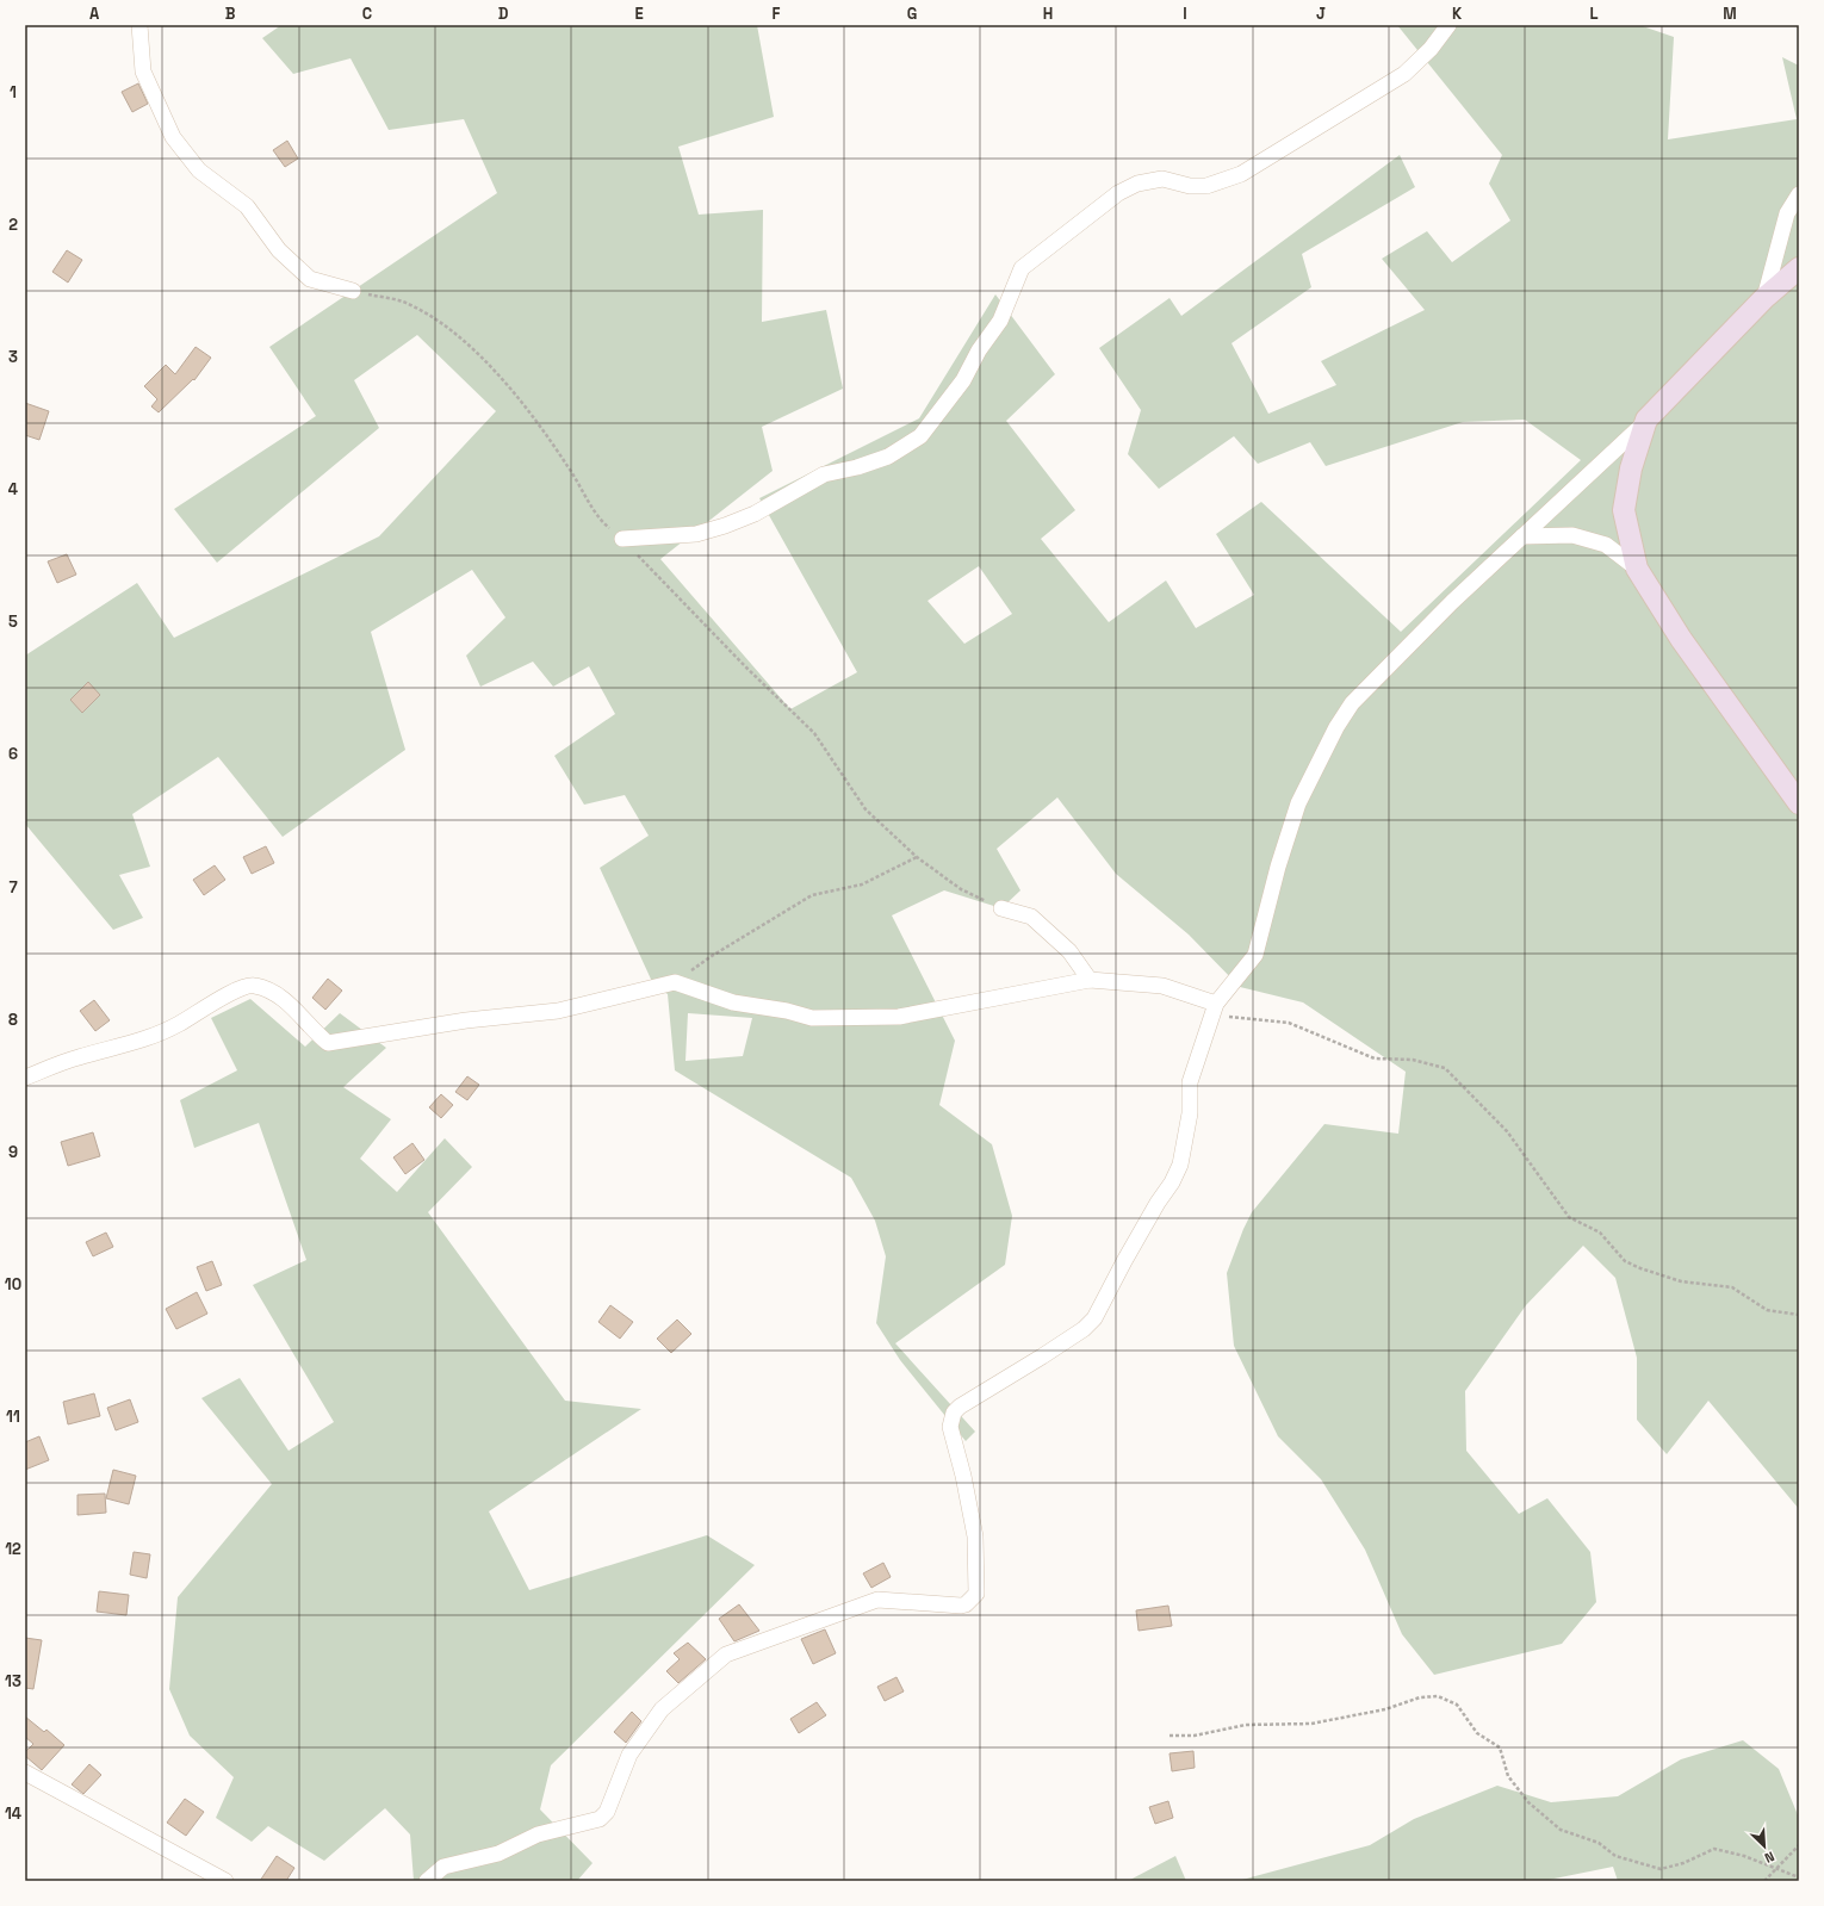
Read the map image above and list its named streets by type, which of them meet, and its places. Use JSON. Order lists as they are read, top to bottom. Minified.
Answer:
{"north":"bottom right","grid":{"columns":["A","B","C","D","E","F","G","H","I","J","K","L","M"],"rows":["1","2","3","4","5","6","7","8","9","10","11","12","13","14"]}}
